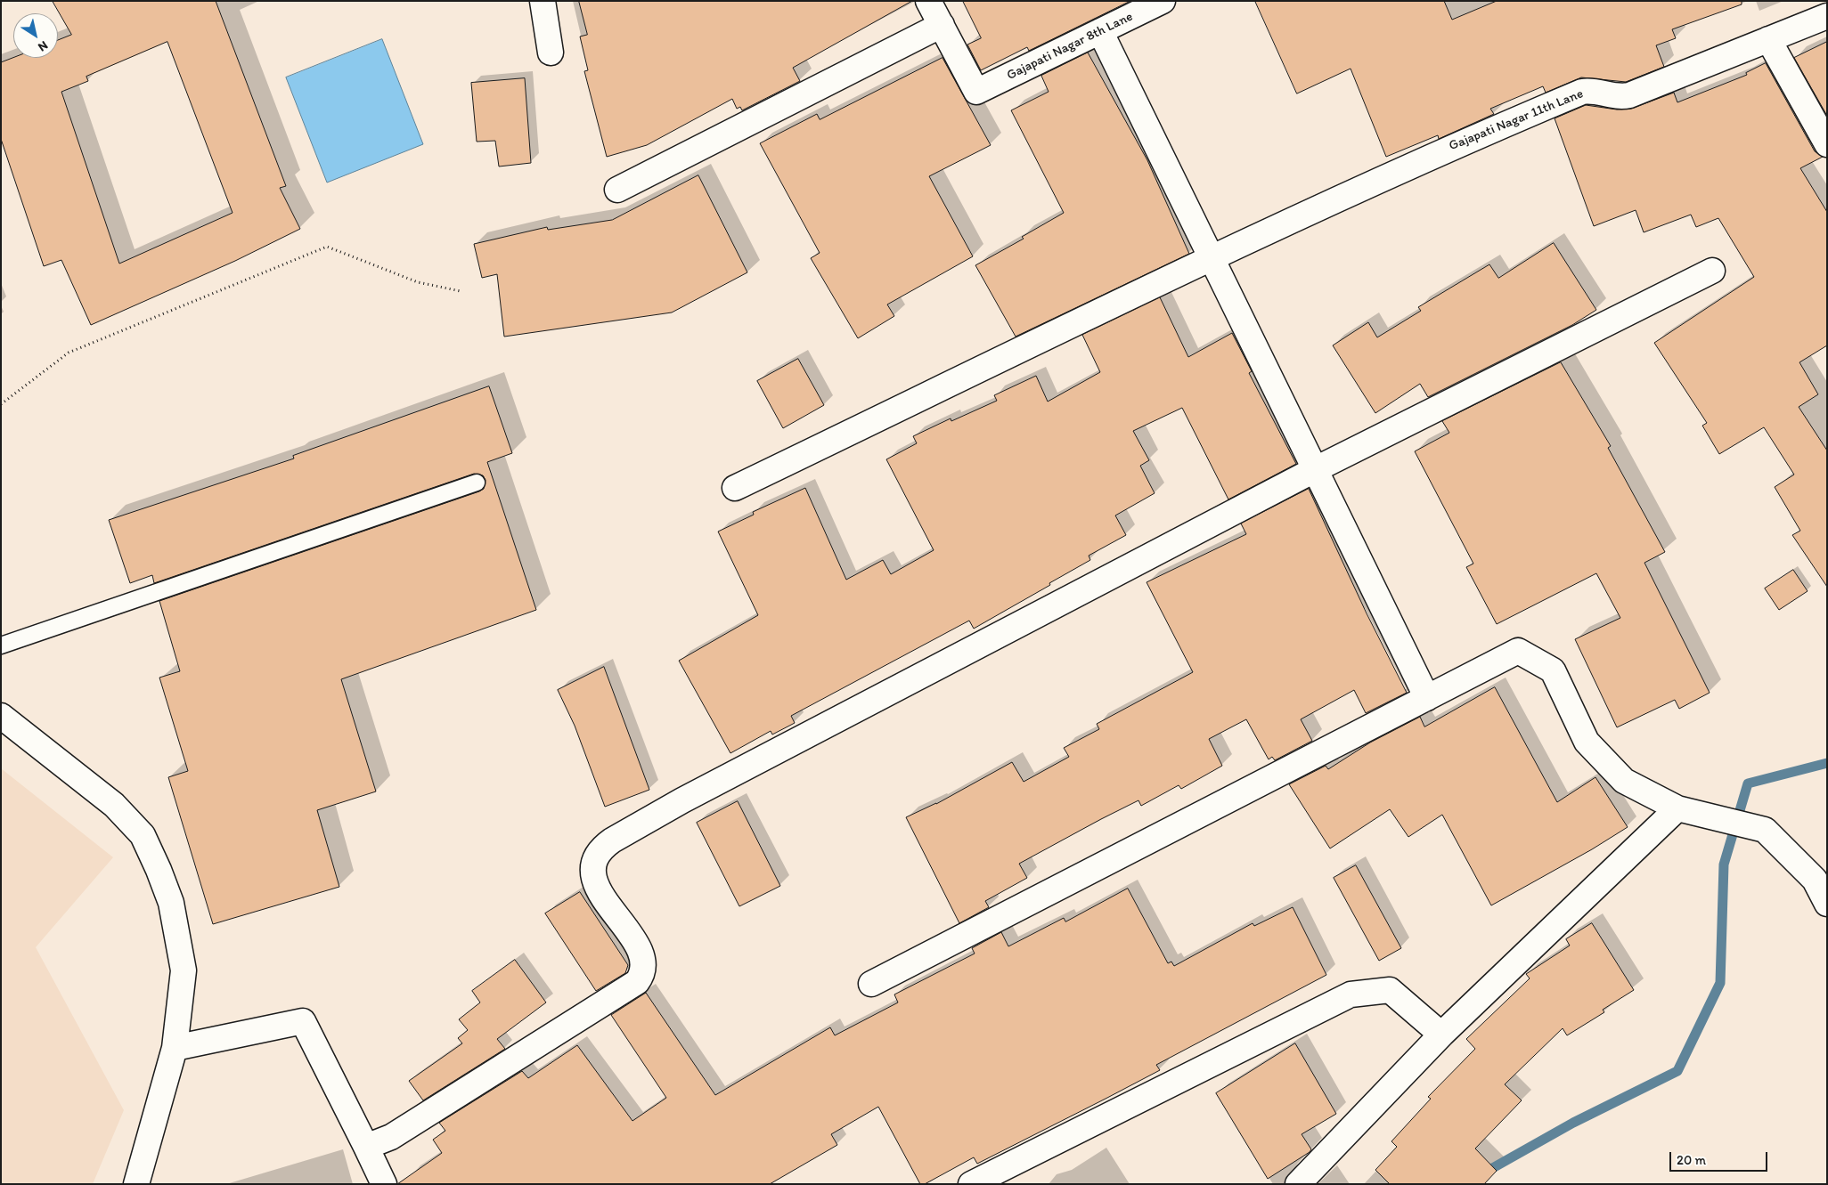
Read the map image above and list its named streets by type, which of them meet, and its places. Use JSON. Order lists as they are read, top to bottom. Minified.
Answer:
{"streets":{"street":["Gajapati Nagar 8th Lane","Gajapati Nagar 11th Lane"]},"scale_bar":"20 m","north":"bottom right"}
